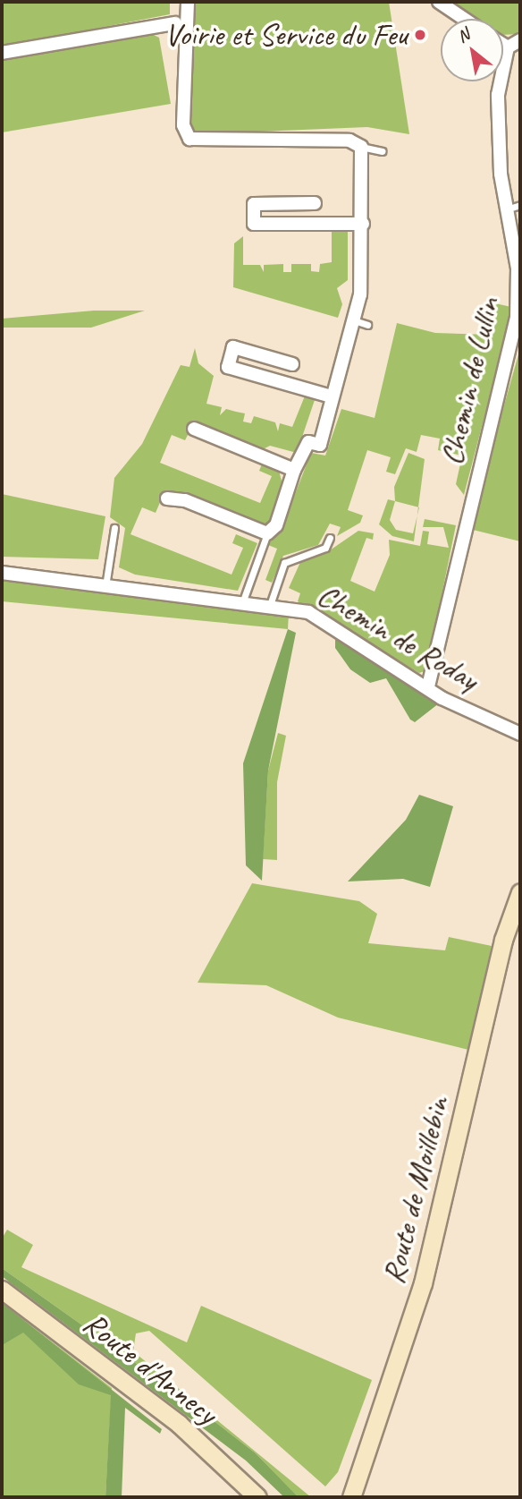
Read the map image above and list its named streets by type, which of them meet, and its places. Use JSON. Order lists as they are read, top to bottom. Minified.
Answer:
{"streets":{"street":["Chemin de Lullin","Chemin de Roday","Route de Moillebin","Route d'Annecy"]},"crossings":[["Chemin de Lullin","Chemin de Roday"]],"places":["Voirie et Service du Feu"],"north":"top left"}
